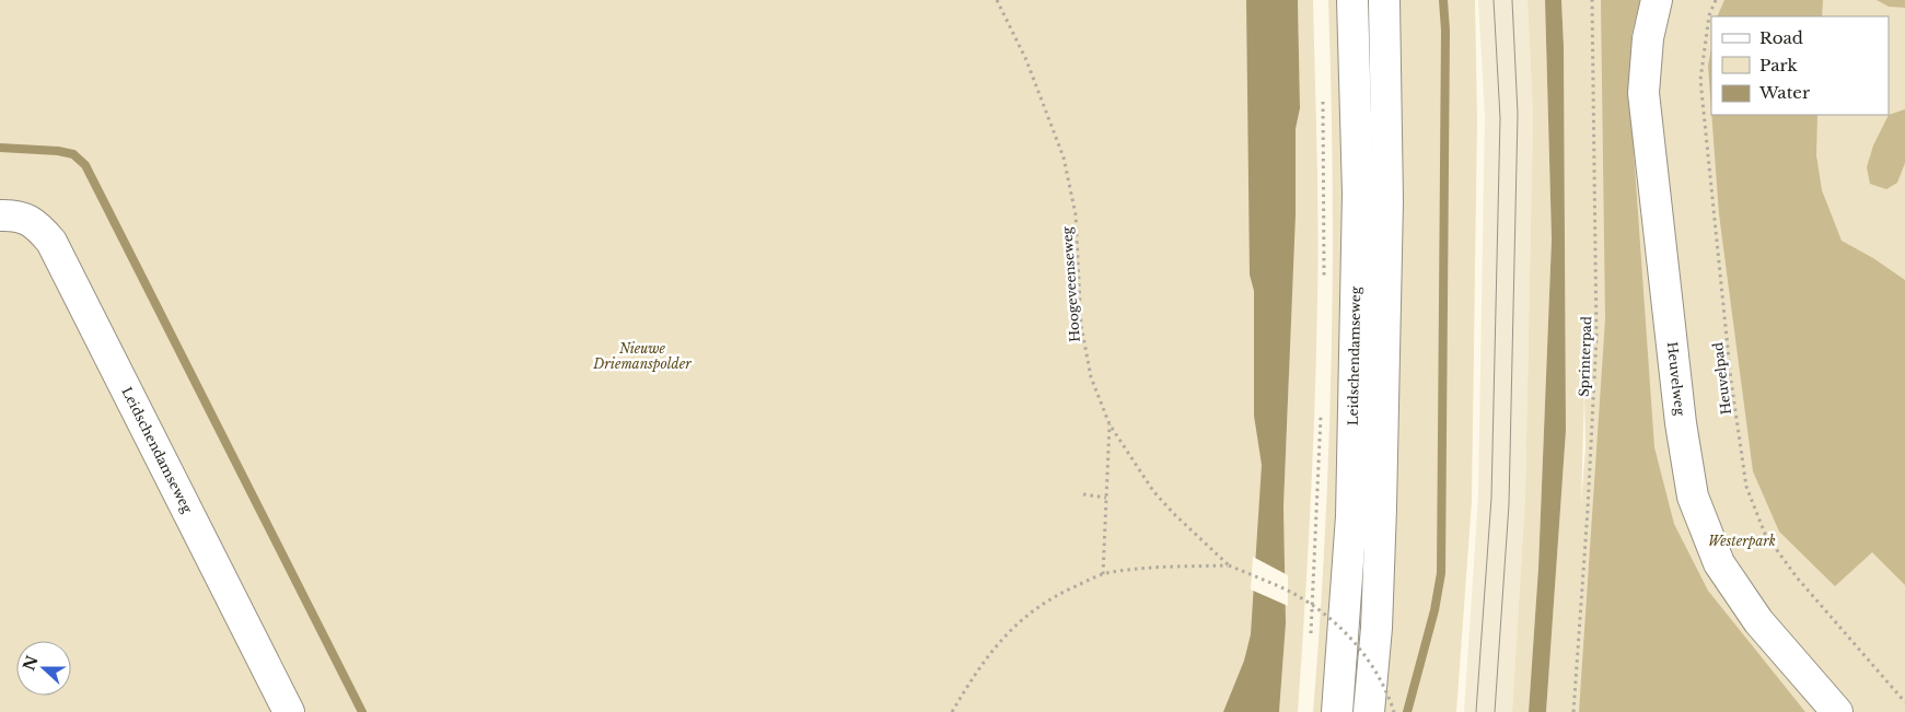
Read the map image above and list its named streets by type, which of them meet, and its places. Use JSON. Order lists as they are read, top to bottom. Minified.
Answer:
{"streets":{"main road":["Leidschendamseweg","Heuvelweg"],"path":["Hoogeveenseweg","Sprinterpad","Heuvelpad"]},"parks":["Nieuwe Driemanspolder","Westerpark"],"legend":["Road","Park","Water"],"north":"left"}
